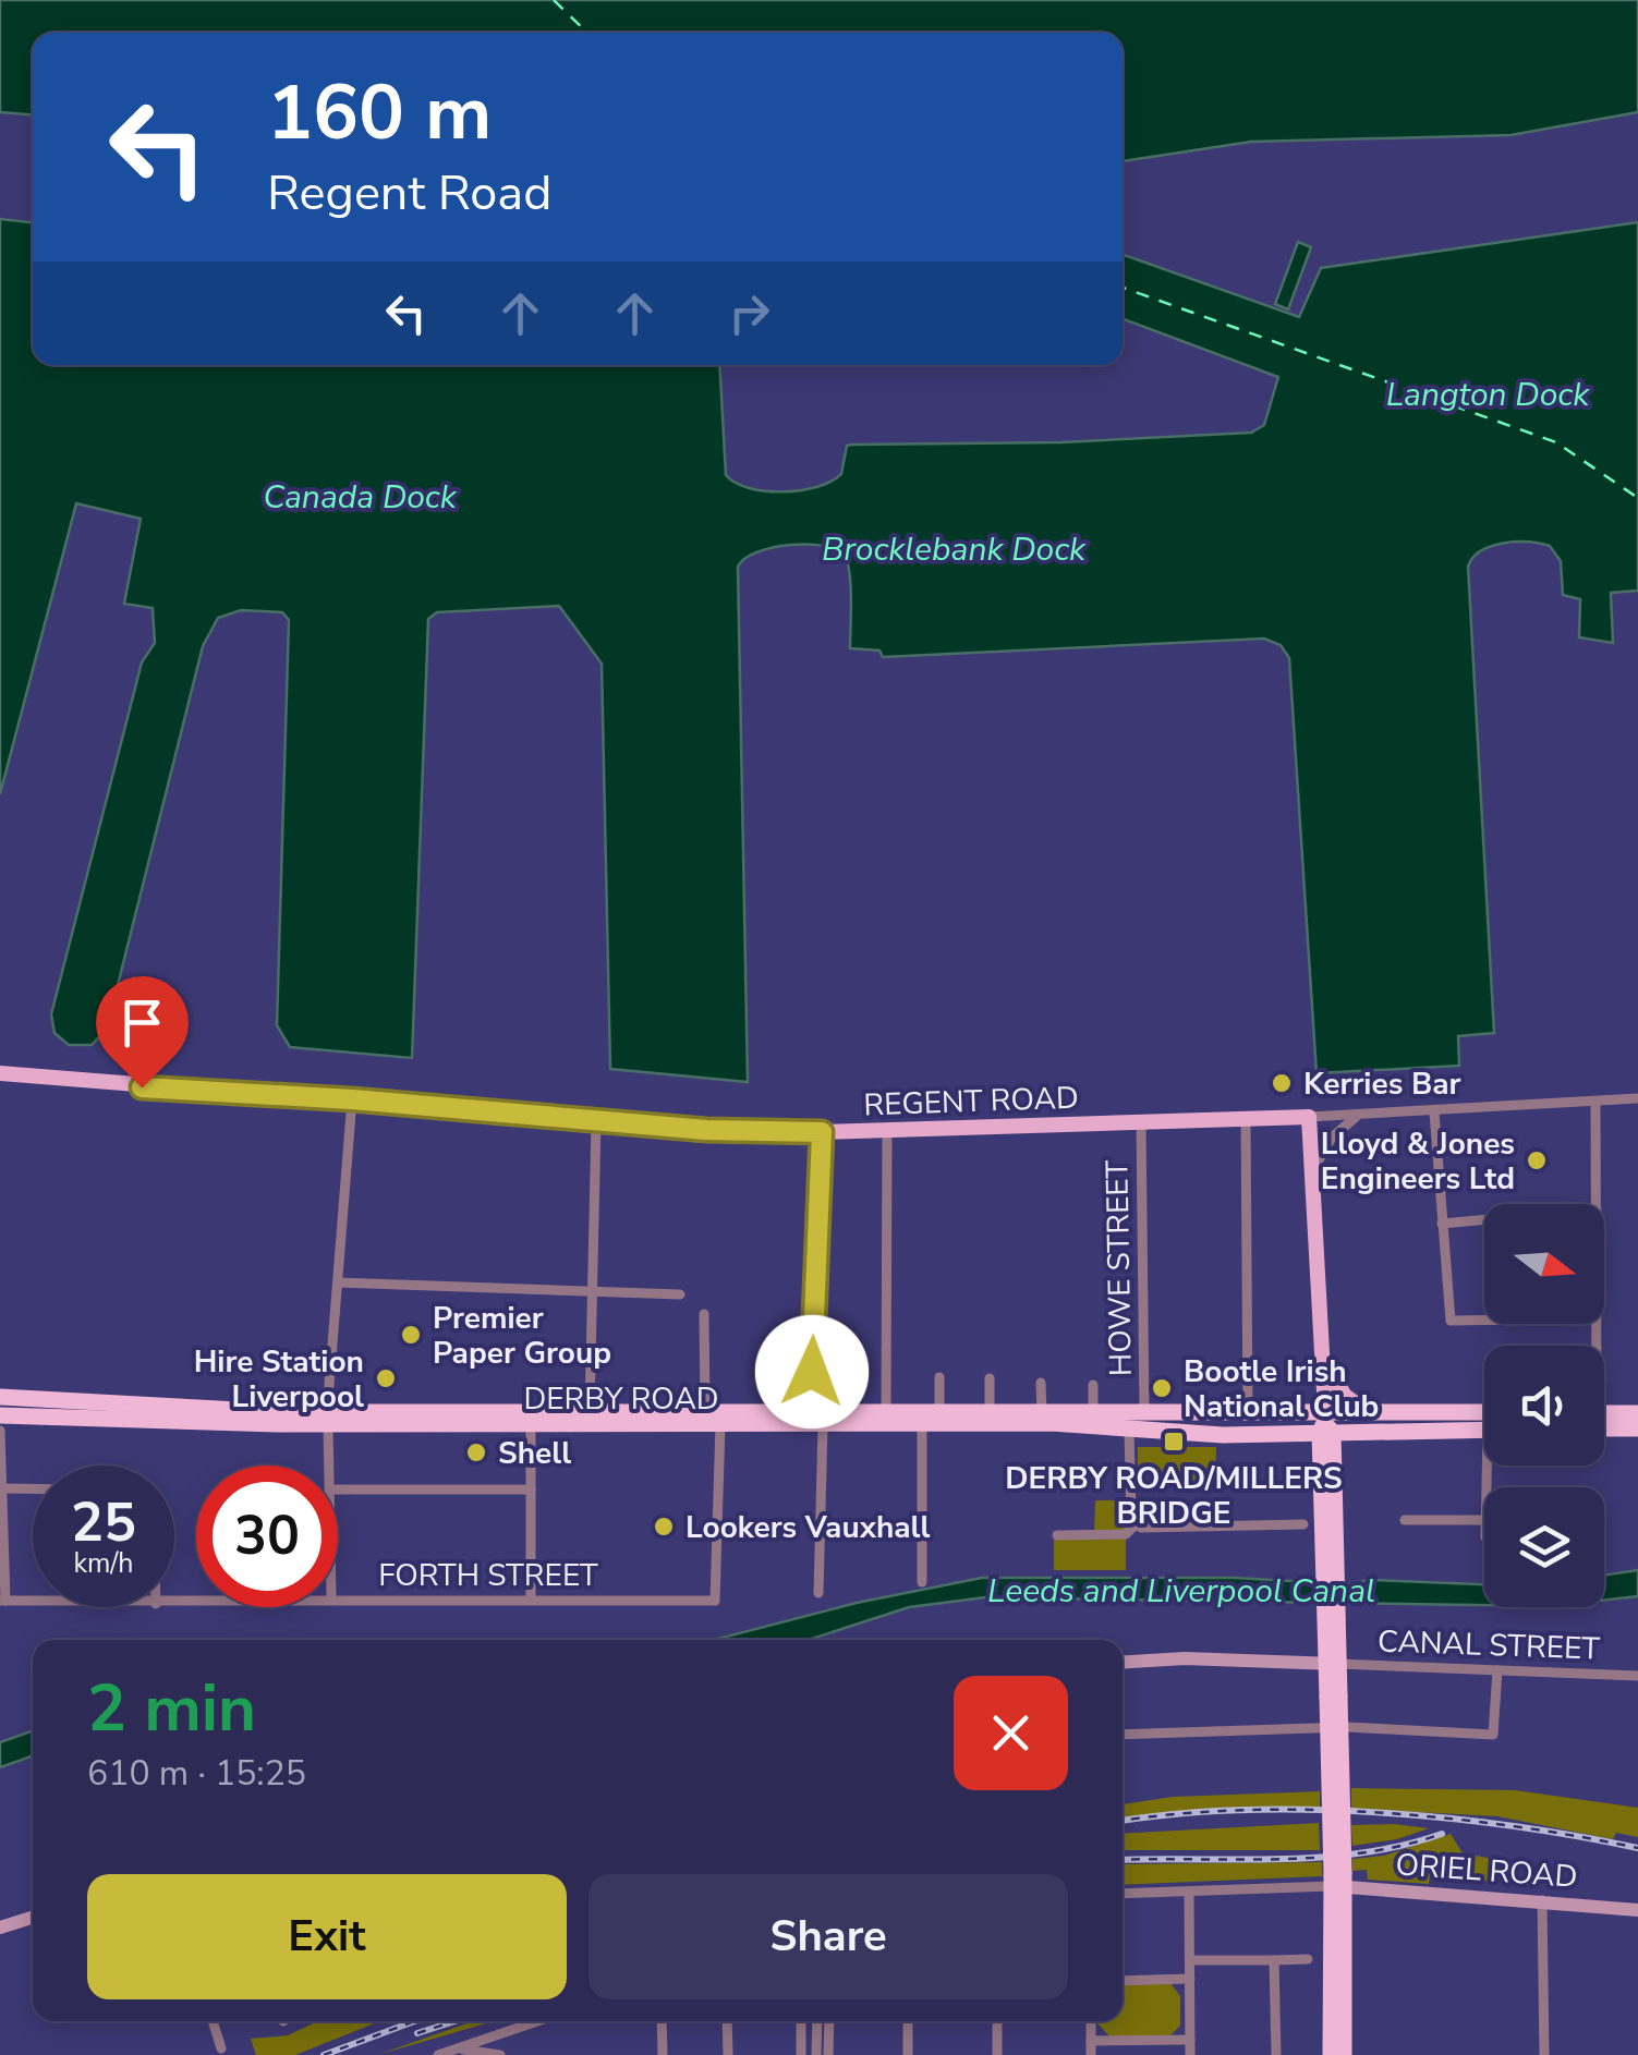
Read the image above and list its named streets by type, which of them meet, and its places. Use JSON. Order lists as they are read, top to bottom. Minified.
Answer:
{"streets":{"highway":["DERBY ROAD"],"main road":["REGENT ROAD","ORIEL ROAD"],"street":["HOWE STREET","FORTH STREET","CANAL STREET"]},"crossings":[["REGENT ROAD","HOWE STREET"],["HOWE STREET","DERBY ROAD"],["DERBY ROAD","FORTH STREET"]],"water":["Langton Dock","Canada Dock","Brocklebank Dock","Leeds and Liverpool Canal"],"places":{"other":["Kerries Bar","Lloyd & Jones Engineers Ltd","Premier Paper Group","Hire Station Liverpool","Bootle Irish National Club","Shell","Lookers Vauxhall"],"transit":["DERBY ROAD/MILLERS BRIDGE"]},"north":"right","page":{"turn":["160 m","Regent Road"],"speed":"25 km/h","limit":"30","heading":["2 min","610 m · 15:25"],"buttons":["Exit","Share"]}}
